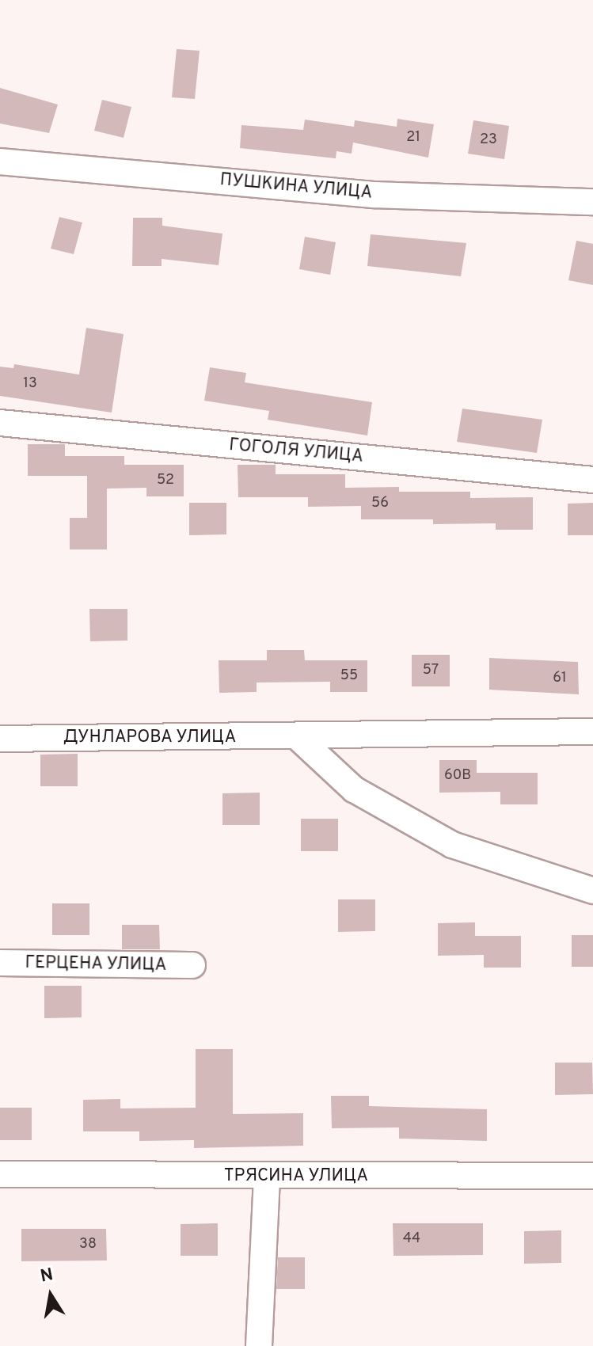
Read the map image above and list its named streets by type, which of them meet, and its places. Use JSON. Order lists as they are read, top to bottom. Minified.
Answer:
{"streets":{"street":["ПУШКИНА УЛИЦА","ГОГОЛЯ УЛИЦА","ДУНЛАРОВА УЛИЦА","ГЕРЦЕНА УЛИЦА","ТРЯСИНА УЛИЦА"]},"house_numbers":["21","23","13","52","56","57","55","61","60В","44","38"],"north":"top"}
